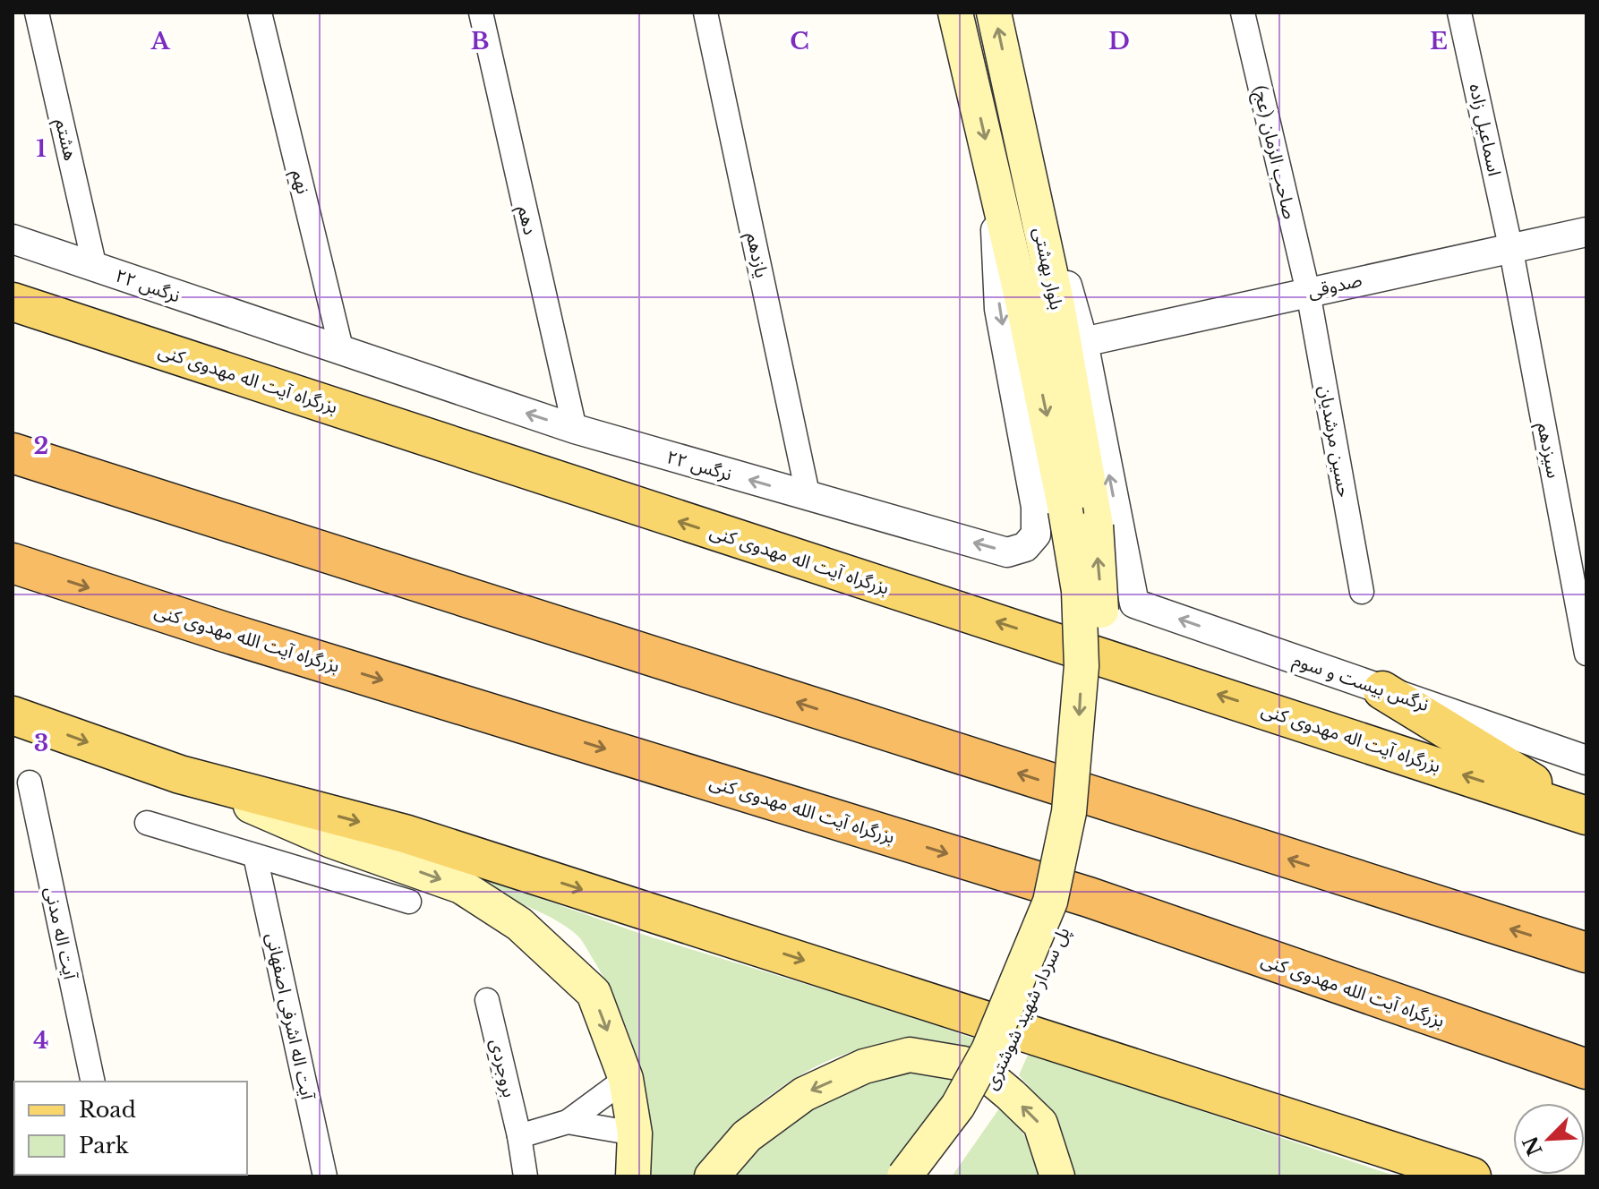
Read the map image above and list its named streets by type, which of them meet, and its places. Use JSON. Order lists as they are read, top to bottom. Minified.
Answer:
{"streets":{"highway":["بزرگراه آیت الله مهدوی کنی"],"main road":["بلوار بهشتی","بزرگراه آیت اله مهدوی کنی","پل سردار شهید شوشتری"],"street":["اسماعیل زاده","هشتم","صاحب الزمان (عج)","نهم","دهم","یازدهم","نرگس ۲۲","صدوقی","حسین مرشدیان","سیزدهم","نرگس بیست و سوم","آیت اله مدنی","آیت اله اشرفی اصفهانی","بروجردی"]},"crossings":[["اسماعیل زاده","صدوقی"],["اسماعیل زاده","سیزدهم"],["هشتم","نرگس ۲۲"],["صاحب الزمان (عج)","صدوقی"],["صاحب الزمان (عج)","حسین مرشدیان"],["نهم","نرگس ۲۲"],["دهم","نرگس ۲۲"],["یازدهم","نرگس ۲۲"],["بلوار بهشتی","نرگس ۲۲"],["بلوار بهشتی","پل سردار شهید شوشتری"],["صدوقی","حسین مرشدیان"],["صدوقی","سیزدهم"],["صدوقی","نرگس بیست و سوم"]],"one_way":["بزرگراه آیت اله مهدوی کنی","نرگس بیست و سوم"],"legend":["Road","Park"],"north":"bottom left","grid":{"columns":["A","B","C","D","E"],"rows":["1","2","3","4"]}}
